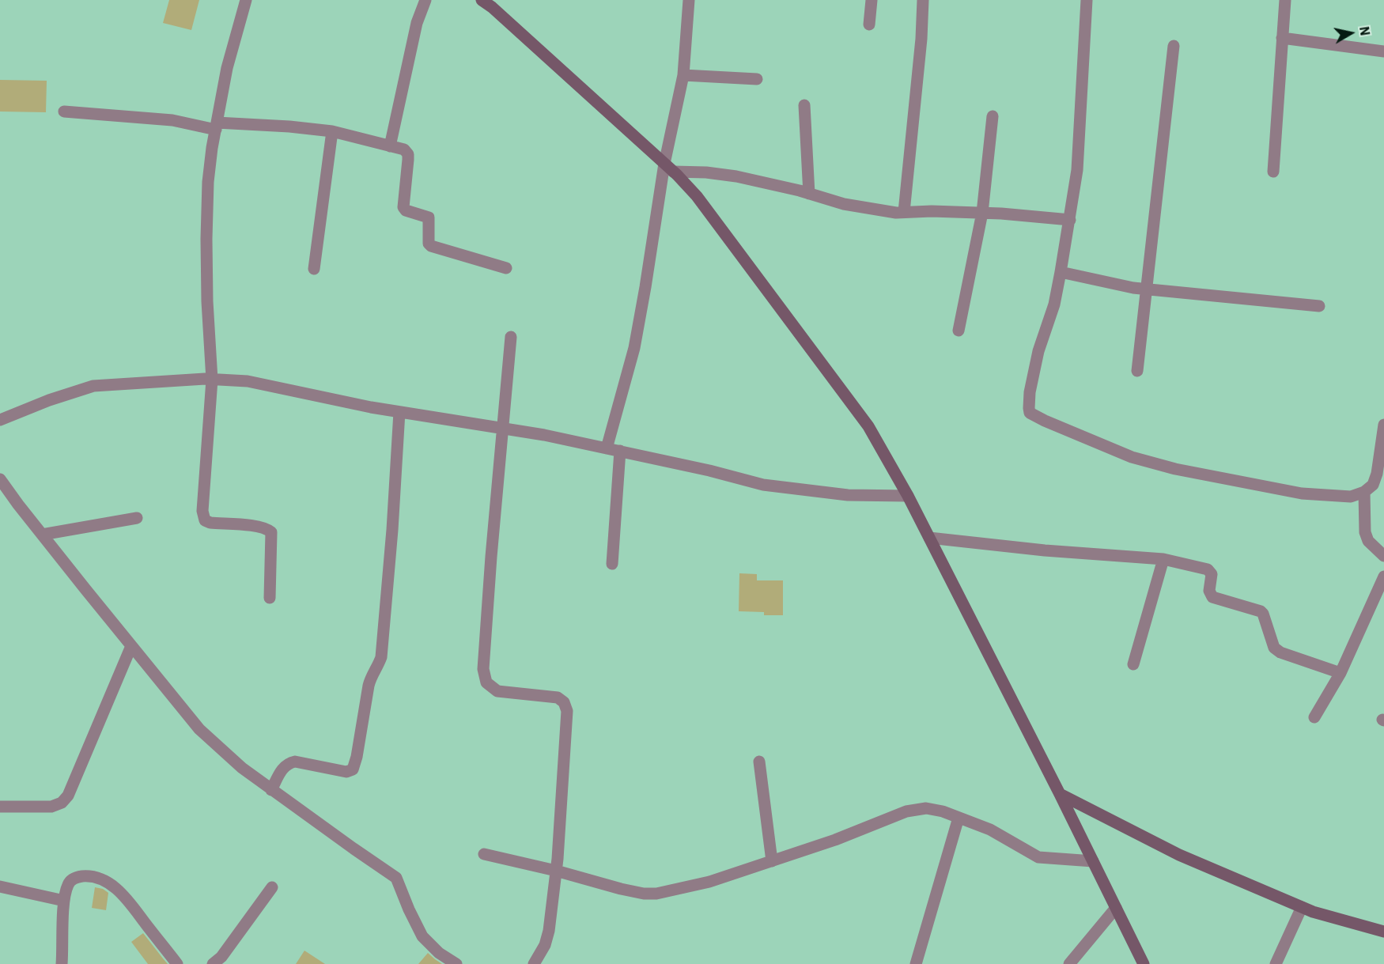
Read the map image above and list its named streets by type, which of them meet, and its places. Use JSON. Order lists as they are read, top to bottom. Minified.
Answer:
{"north":"right"}
